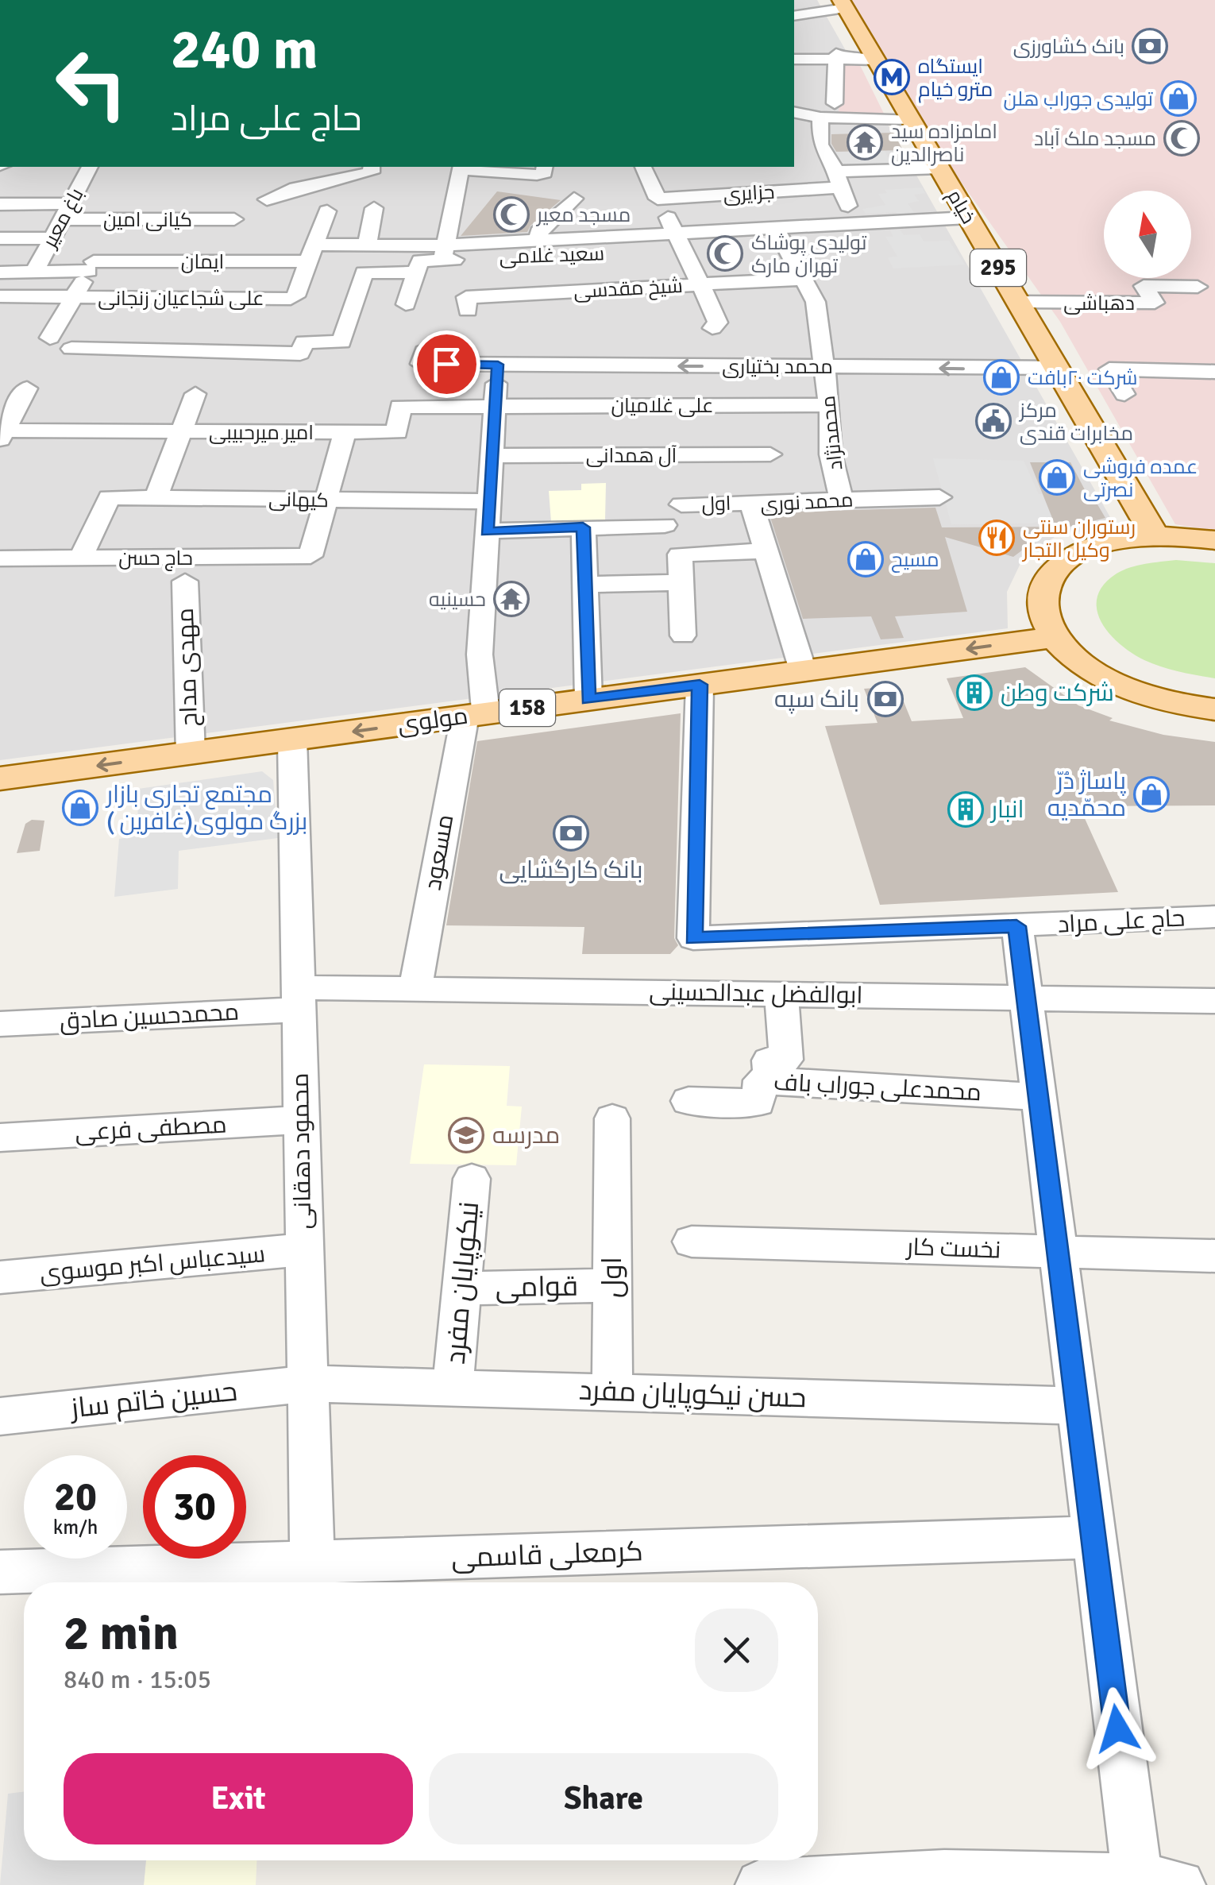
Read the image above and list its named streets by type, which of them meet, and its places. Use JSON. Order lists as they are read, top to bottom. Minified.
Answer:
{"streets":{"main road":["خیام","295","158","مولوی"],"street":["جزایری","باغ معیر","کیانی امین","سعید غلامی","ایمان","شیخ مقدسی","علی شجاعیان زنجانی","دهباشی","محمد بختیاری","علی غلامیان","امیر میرحبیبی","محمدنژاد","آل همدانی","کیهانی","محمد نوری","اول","حاج حسن","مهدی مداح","مسعود","حاج علی مراد","ابوالفضل عبدالحسینی","محمدحسین صادق","محمدعلی جوراب باف","مصطفی فرعی","محمود دهقانی","نخست کار","سیدعباس اکبر موسوی","نیکوپایان مفرد","قوامی","حسن نیکوپایان مفرد","حسین خاتم ساز","کرمعلی قاسمی"]},"crossings":[["جزایری","خیام"],["خیام","سعید غلامی"],["خیام","دهباشی"],["خیام","محمد بختیاری"],["باغ معیر","کیانی امین"],["باغ معیر","ایمان"],["سعید غلامی","ایمان"],["سعید غلامی","محمدنژاد"],["ایمان","علی شجاعیان زنجانی"],["شیخ مقدسی","محمدنژاد"],["محمد بختیاری","محمدنژاد"],["محمد بختیاری","مسعود"],["علی غلامیان","امیر میرحبیبی"],["علی غلامیان","محمدنژاد"],["علی غلامیان","مسعود"],["امیر میرحبیبی","مسعود"],["محمدنژاد","محمد نوری"],["آل همدانی","مسعود"],["کیهانی","حاج حسن"],["کیهانی","مسعود"],["محمد نوری","اول"],["محمد نوری","مولوی"],["اول","قوامی"],["اول","حسن نیکوپایان مفرد"],["مهدی مداح","مولوی"],["مولوی","مسعود"],["مولوی","حاج علی مراد"],["مولوی","محمود دهقانی"],["مسعود","ابوالفضل عبدالحسینی"],["ابوالفضل عبدالحسینی","محمدحسین صادق"],["ابوالفضل عبدالحسینی","محمود دهقانی"],["محمدحسین صادق","محمود دهقانی"],["مصطفی فرعی","محمود دهقانی"],["محمود دهقانی","سیدعباس اکبر موسوی"],["محمود دهقانی","حسن نیکوپایان مفرد"],["محمود دهقانی","حسین خاتم ساز"],["محمود دهقانی","کرمعلی قاسمی"],["نیکوپایان مفرد","قوامی"],["نیکوپایان مفرد","حسن نیکوپایان مفرد"],["حسن نیکوپایان مفرد","حسین خاتم ساز"]],"one_way":["مولوی"],"places":{"bank":["بانک کشاورزی","بانک سپه","بانک کارگشایی"],"metro station":["ایستگاه مترو خیام"],"shop":["تولیدی جوراب هلن","شرکت ۲۰بافت","عمده فروشی نصرتی","مسیح","پاساژ دُرّ محمّدیه","مجتمع تجاری بازار بزرگ مولوی(غافرین )"],"mosque":["مسجد ملک آباد","مسجد معیر","تولیدی پوشاک تهران مارک"],"temple":["امامزاده سید ناصرالدین","حسینیه"],"public building":["مرکز مخابرات قندی"],"restaurant":["رستوران سنتی وکیل التجار"],"building":["شرکت وطن","انبار"],"school or university":["مدرسه"]},"north":"top","page":{"turn":["240 m","حاج علی مراد"],"speed":"20 km/h","limit":"30","heading":["2 min","840 m · 15:05"],"buttons":["Exit","Share"]}}
